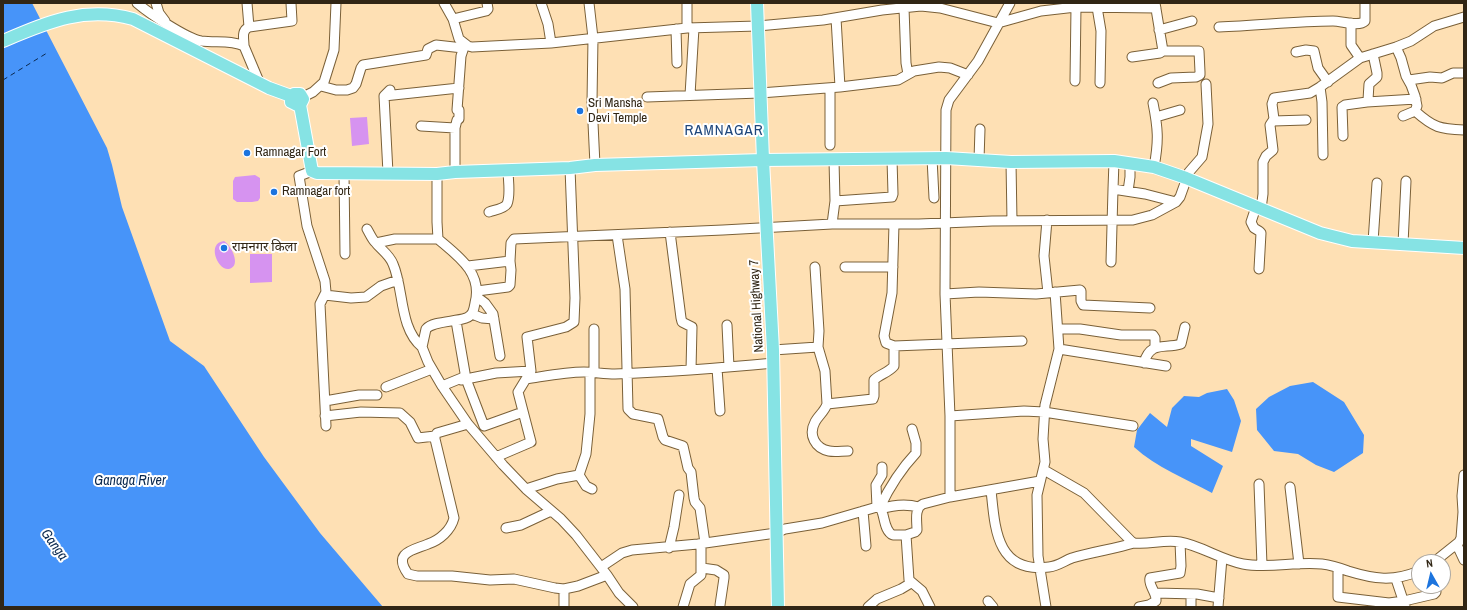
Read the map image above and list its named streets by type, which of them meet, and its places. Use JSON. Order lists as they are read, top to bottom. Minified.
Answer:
{"streets":{"main road":["National Highway 7"]},"districts":["RAMNAGAR"],"water":["Ganaga River","Ganga"],"places":["Sri Mansha Devi Temple","Ramnagar Fort","Ramnagar fort","रामनगर किला"],"north":"top"}
